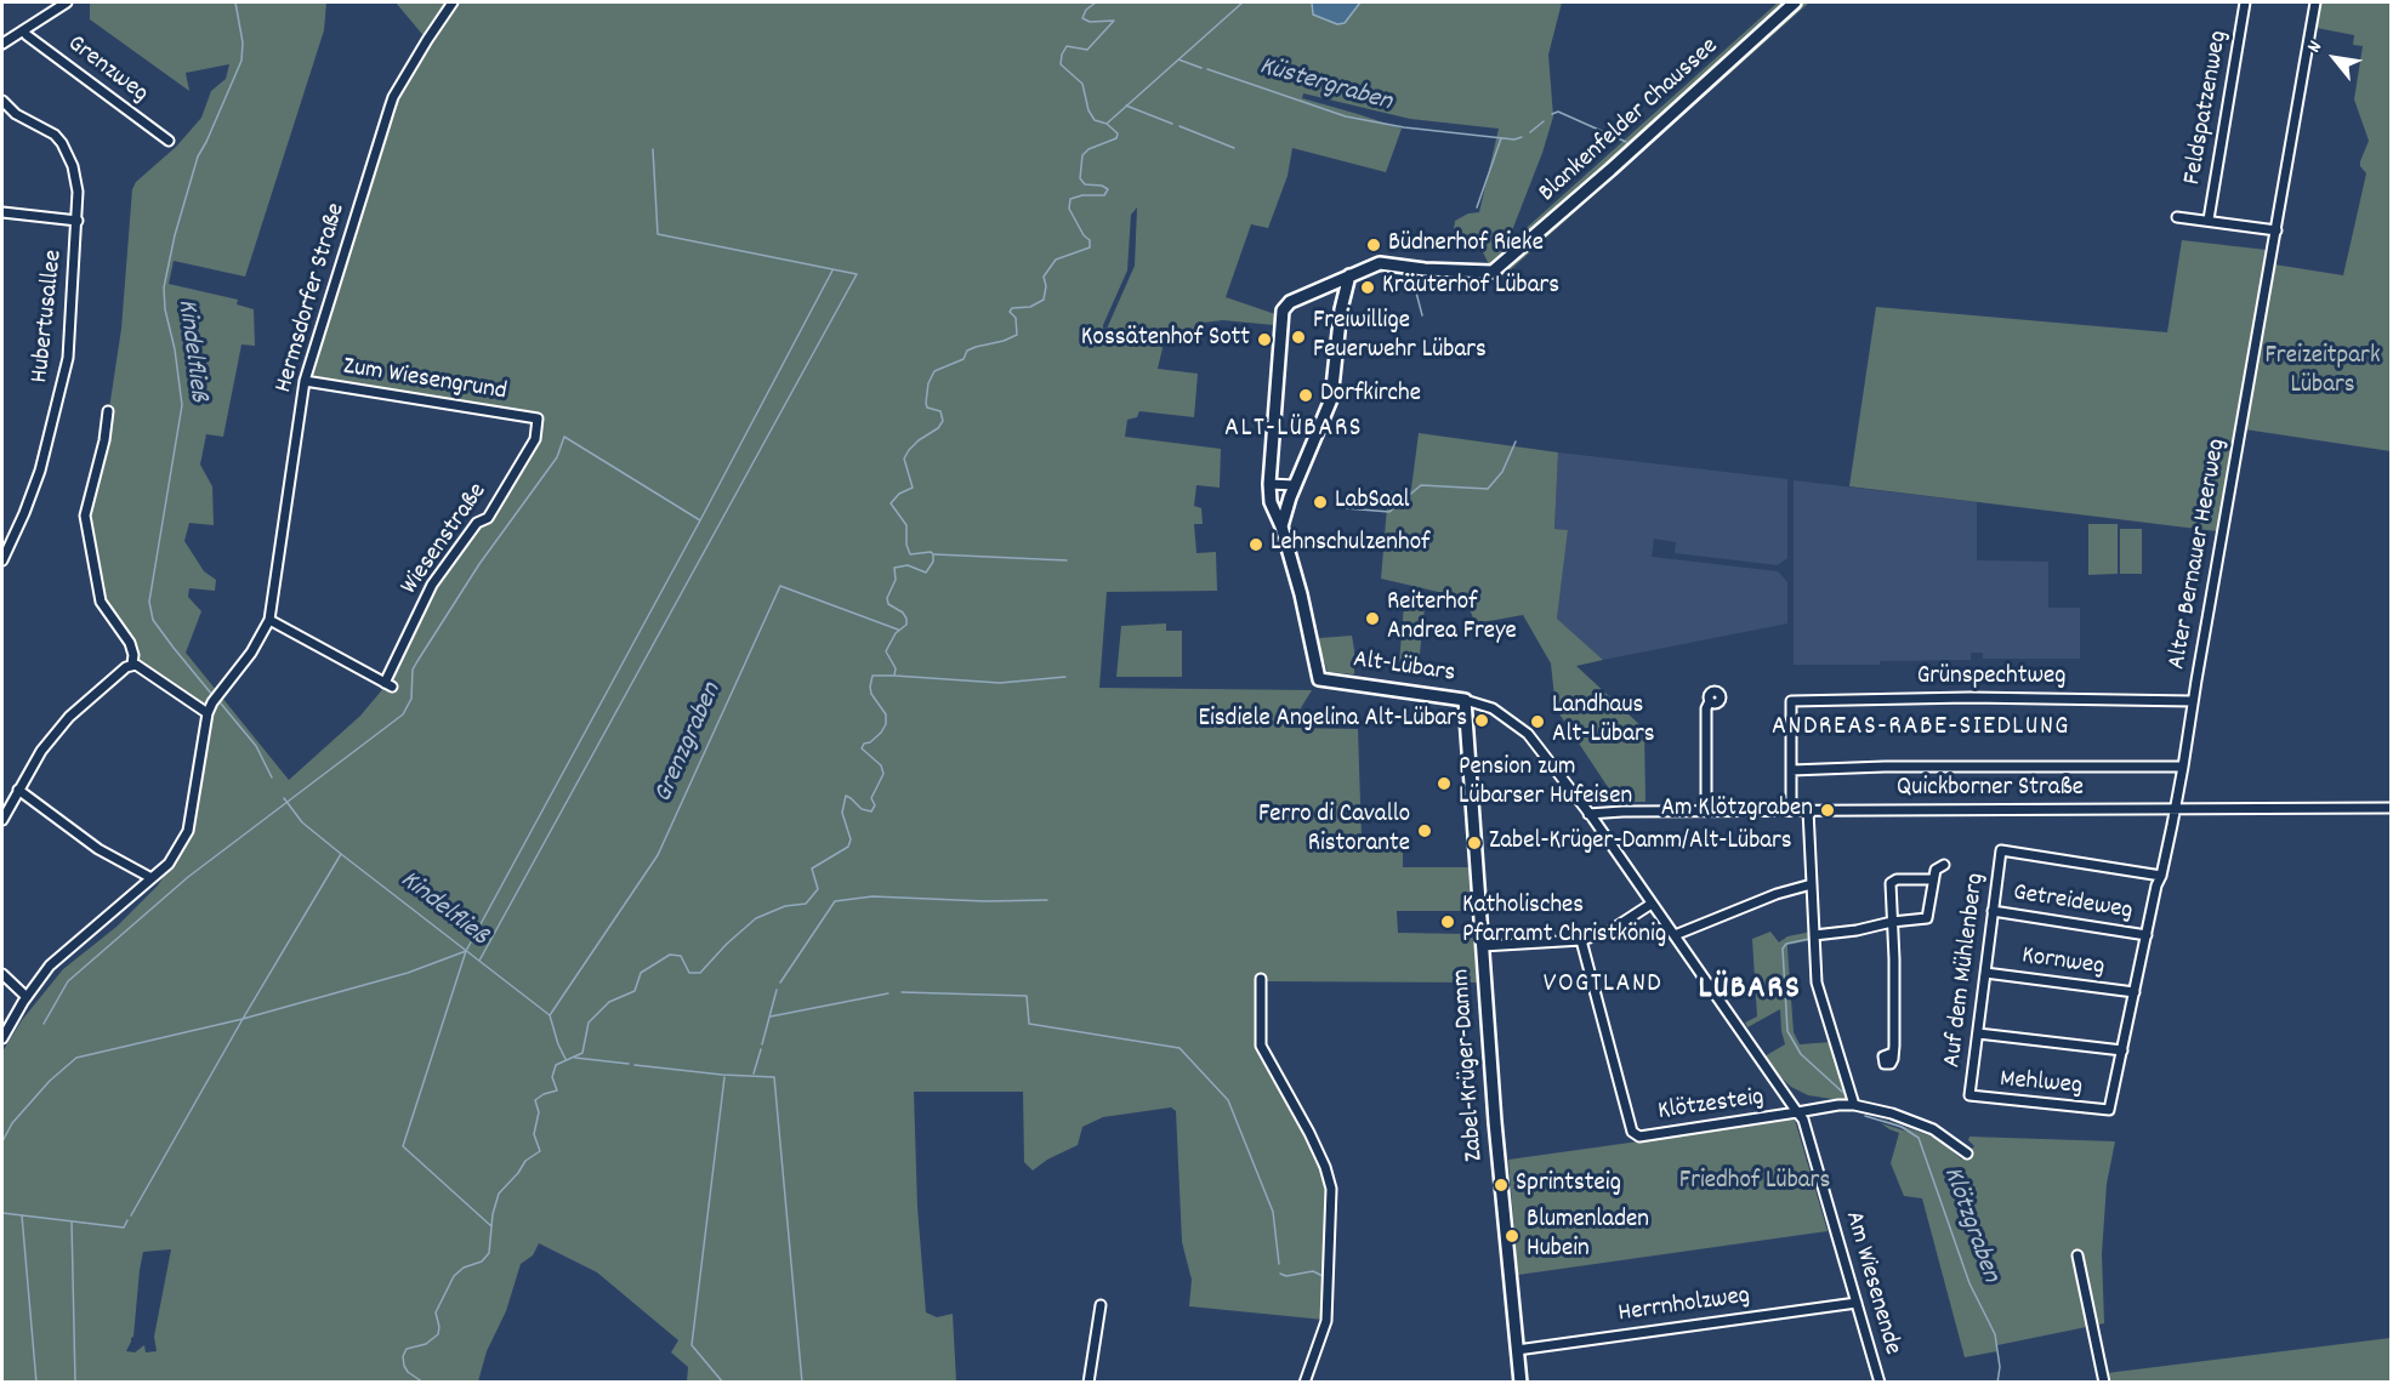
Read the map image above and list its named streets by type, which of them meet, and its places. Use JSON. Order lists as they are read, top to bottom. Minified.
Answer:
{"streets":{"street":["Grenzweg","Feldspatzenweg","Blankenfelder Chaussee","Hermsdorfer Straße","Hubertusallee","Zum Wiesengrund","Wiesenstraße","Alter Bernauer Heerweg","Alt-Lübars","Grünspechtweg","Quickborner Straße","Getreideweg","Kornweg","Auf dem Mühlenberg","Zabel-Krüger-Damm","Mehlweg","Klötzesteig","Am Wiesenende","Herrnholzweg"]},"crossings":[["Feldspatzenweg","Alter Bernauer Heerweg"],["Blankenfelder Chaussee","Alt-Lübars"],["Hermsdorfer Straße","Zum Wiesengrund"],["Hermsdorfer Straße","Wiesenstraße"],["Zum Wiesengrund","Wiesenstraße"],["Alter Bernauer Heerweg","Grünspechtweg"],["Alter Bernauer Heerweg","Quickborner Straße"],["Alter Bernauer Heerweg","Getreideweg"],["Alter Bernauer Heerweg","Kornweg"],["Alter Bernauer Heerweg","Auf dem Mühlenberg"],["Alter Bernauer Heerweg","Mehlweg"],["Alt-Lübars","Quickborner Straße"],["Alt-Lübars","Zabel-Krüger-Damm"],["Alt-Lübars","Am Wiesenende"],["Getreideweg","Auf dem Mühlenberg"],["Kornweg","Auf dem Mühlenberg"],["Auf dem Mühlenberg","Mehlweg"],["Zabel-Krüger-Damm","Herrnholzweg"],["Klötzesteig","Am Wiesenende"],["Am Wiesenende","Herrnholzweg"]],"districts":["ALT-LÜBARS","ANDREAS-RABE-SIEDLUNG","VOGTLAND","LÜBARS"],"water":["Küstergraben","Kindelfließ","Grenzgraben","Klötzgraben"],"parks":["Freizeitpark Lübars","Friedhof Lübars"],"places":["Büdnerhof Rieke","Kräuterhof Lübars","Freiwillige Feuerwehr Lübars","Kossätenhof Sott","Dorfkirche","LabSaal","Lehnschulzenhof","Reiterhof Andrea Freye","Eisdiele Angelina Alt-Lübars","Landhaus Alt-Lübars","Pension zum Lübarser Hufeisen","Am Klötzgraben","Ferro di Cavallo Ristorante","Zabel-Krüger-Damm/Alt-Lübars","Katholisches Pfarramt Christkönig","Sprintsteig","Blumenladen Hubein"],"north":"top left"}
